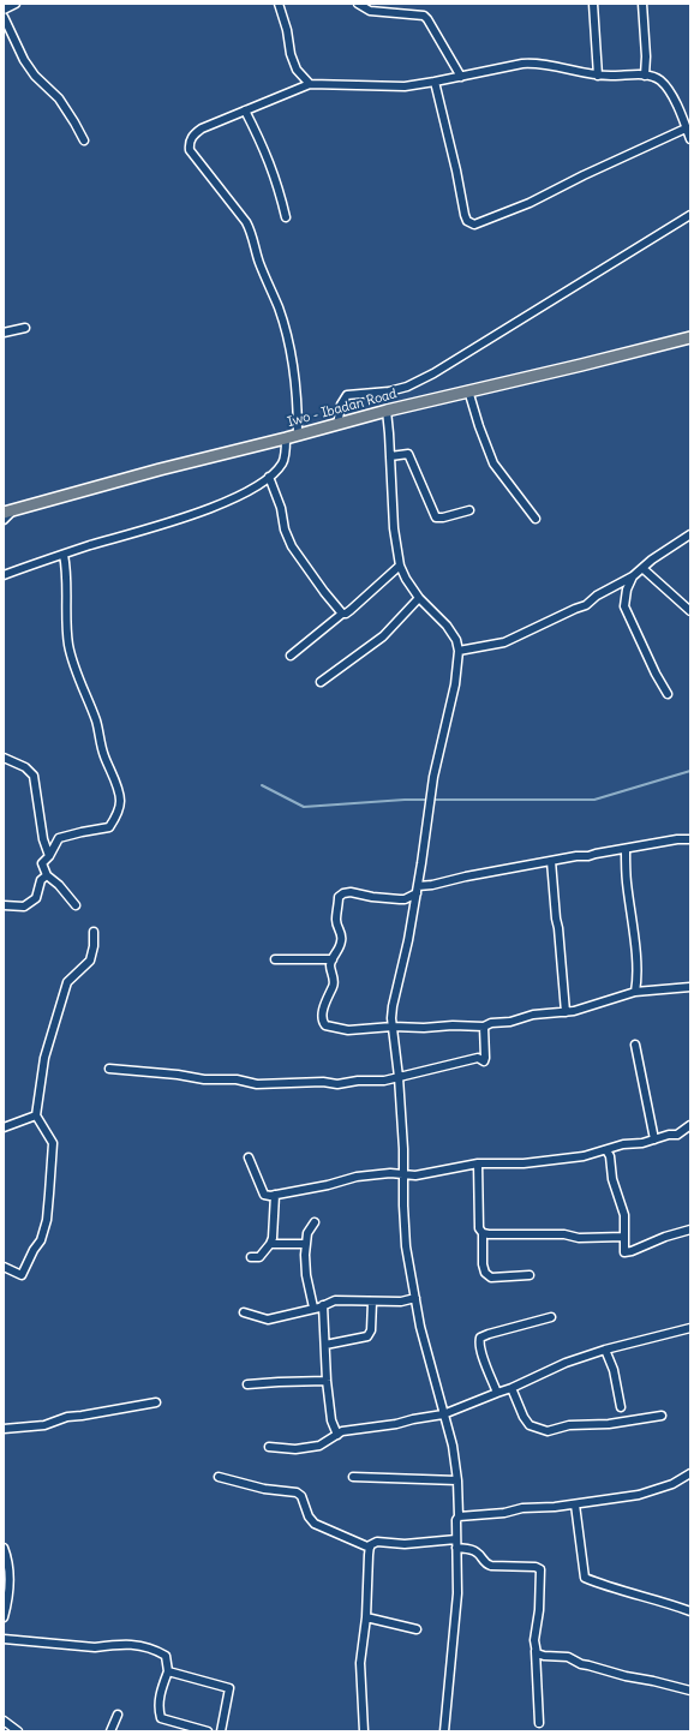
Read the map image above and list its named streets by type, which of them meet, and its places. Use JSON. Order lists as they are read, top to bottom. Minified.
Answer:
{"streets":{"main road":["Iwo - Ibadan Road"]}}
